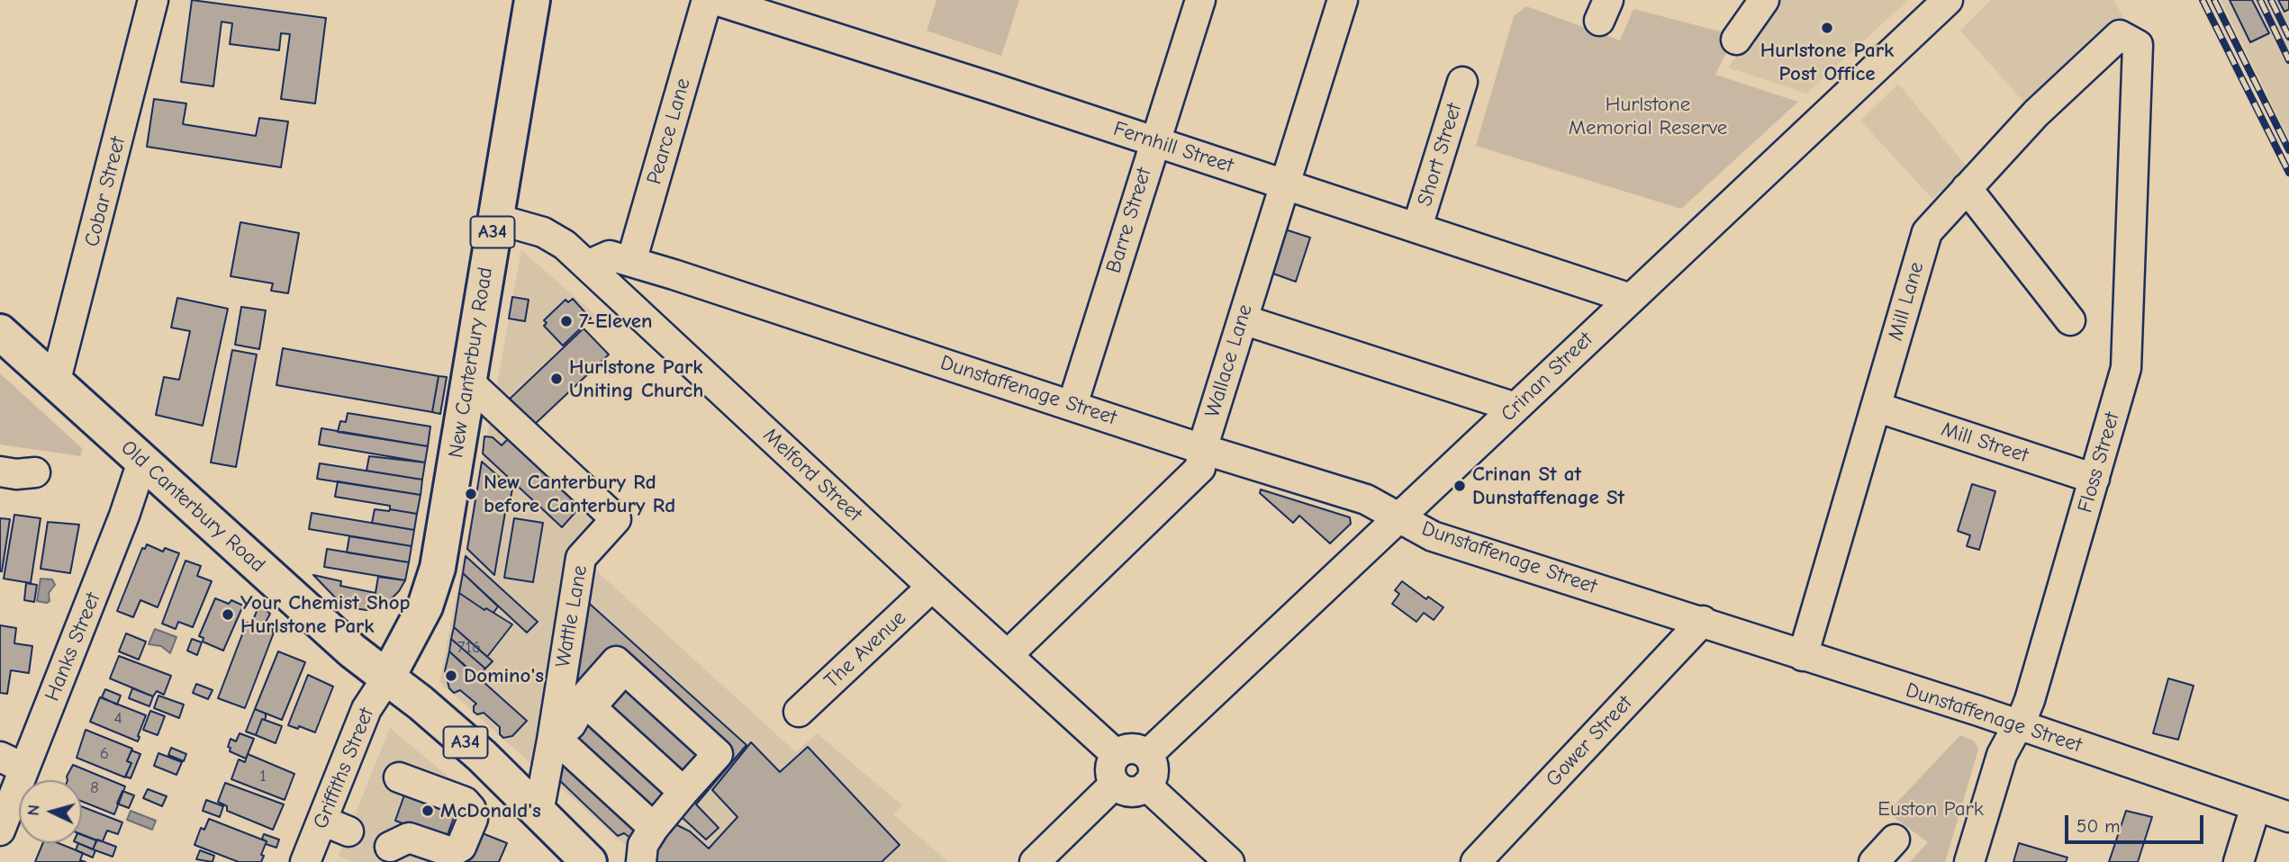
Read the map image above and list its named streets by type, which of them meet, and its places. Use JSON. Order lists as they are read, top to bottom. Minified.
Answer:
{"streets":{"main road":["A34","New Canterbury Road","Old Canterbury Road"],"street":["Pearce Lane","Fernhill Street","Short Street","Cobar Street","Barre Street","Mill Lane","Wallace Lane","Crinan Street","Dunstaffenage Street","Mill Street","Floss Street","Melford Street","Wattle Lane","Hanks Street","The Avenue","Gower Street","Griffiths Street"]},"crossings":[["Pearce Lane","Dunstaffenage Street"],["Fernhill Street","Short Street"],["Fernhill Street","Barre Street"],["Fernhill Street","Wallace Lane"],["Fernhill Street","Crinan Street"],["Cobar Street","Old Canterbury Road"],["Barre Street","Dunstaffenage Street"],["A34","New Canterbury Road"],["A34","Old Canterbury Road"],["A34","Wattle Lane"],["A34","Griffiths Street"],["Mill Lane","Dunstaffenage Street"],["Mill Lane","Mill Street"],["Mill Lane","Floss Street"],["Wallace Lane","Dunstaffenage Street"],["Wallace Lane","Melford Street"],["New Canterbury Road","Melford Street"],["New Canterbury Road","Old Canterbury Road"],["New Canterbury Road","Wattle Lane"],["New Canterbury Road","Griffiths Street"],["Crinan Street","Dunstaffenage Street"],["Crinan Street","Melford Street"],["Dunstaffenage Street","Floss Street"],["Dunstaffenage Street","Melford Street"],["Dunstaffenage Street","Gower Street"],["Mill Street","Floss Street"],["Melford Street","The Avenue"],["Old Canterbury Road","Hanks Street"],["Old Canterbury Road","Griffiths Street"]],"parks":["Hurlstone Memorial Reserve","Euston Park"],"places":["Hurlstone Park Post Office","7-Eleven","Hurlstone Park Uniting Church","Crinan St at Dunstaffenage St","New Canterbury Rd before Canterbury Rd","Your Chemist Shop Hurlstone Park","Domino's","McDonald's"],"house_numbers":["716","4","6","1","8"],"scale_bar":"50 m","north":"left"}
